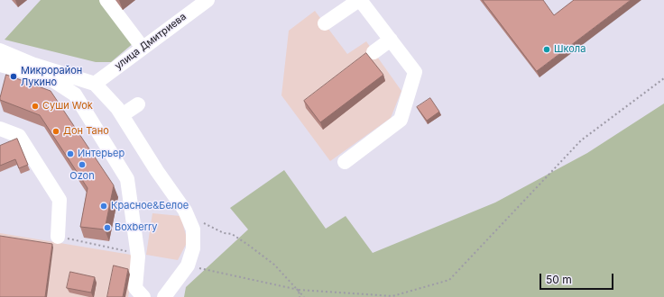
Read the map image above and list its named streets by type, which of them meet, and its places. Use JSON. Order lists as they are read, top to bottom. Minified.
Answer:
{"streets":{"street":["улица Дмитриева"]},"places":["Школа","Микрорайон Лукино","Суши Wok","Дон Тано","Интерьер","Ozon","Красное&Белое","Boxberry"],"scale_bar":"50 m"}
